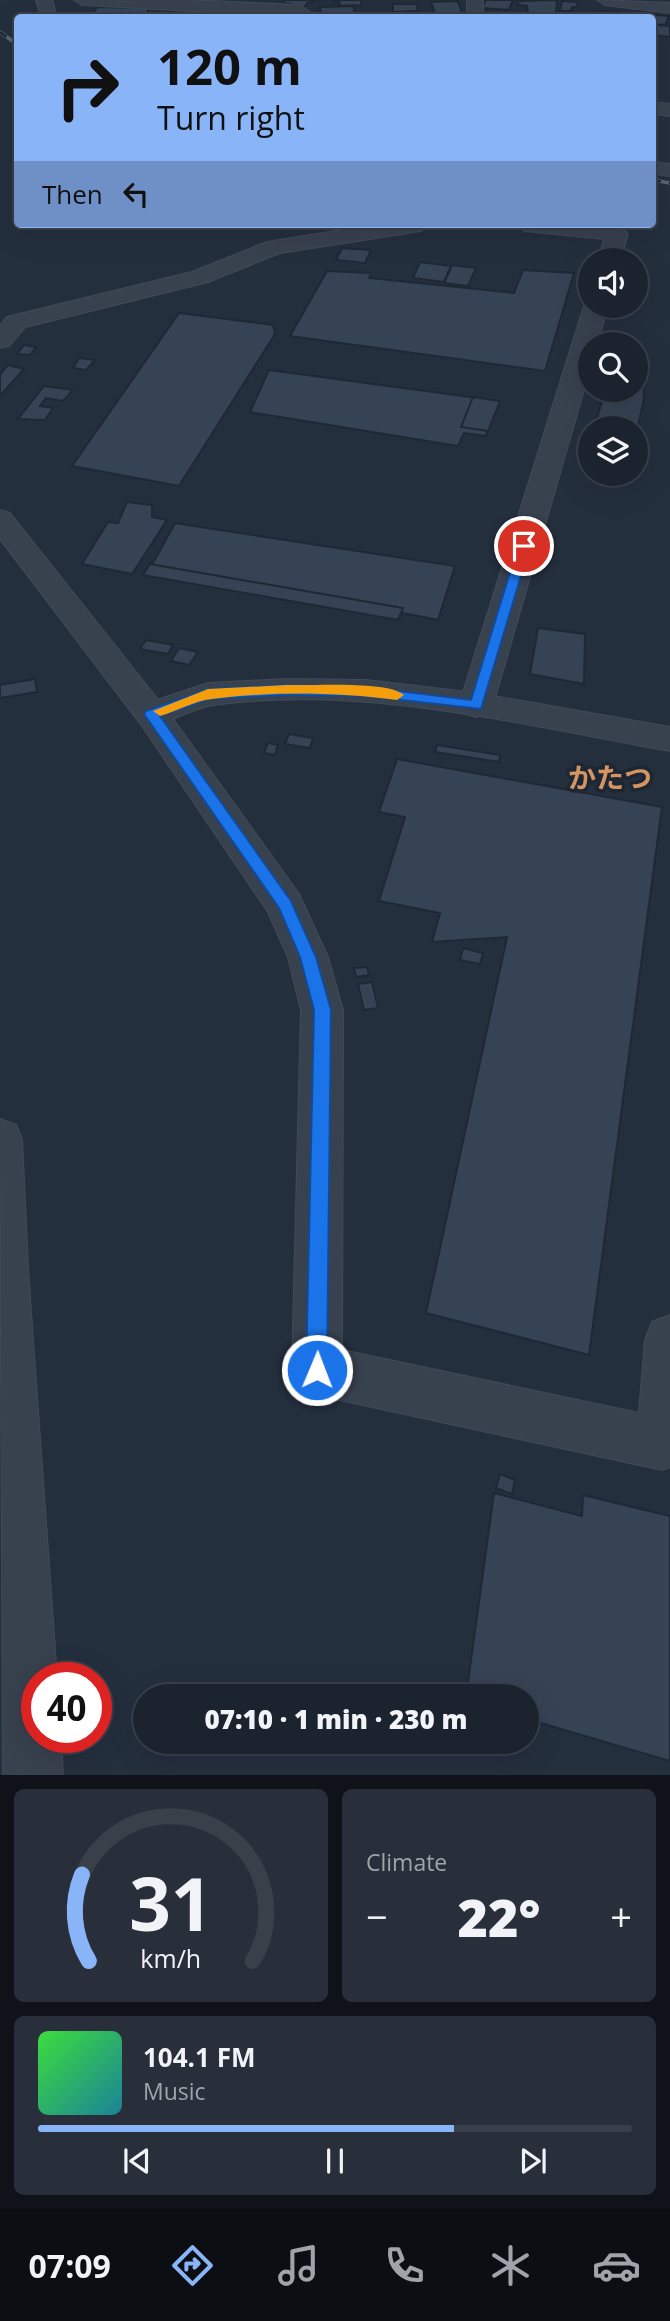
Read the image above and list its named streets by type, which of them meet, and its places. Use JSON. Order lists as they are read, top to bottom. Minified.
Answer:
{"districts":["かたつ"],"page":{"turn":["120 m","Turn right"],"then":"Then","limit":"40","trip":"07:10 · 1 min · 230 m","tile":"Climate","heat":["−","22°","+"],"song":["104.1 FM","Music"],"tabs":"07:09","gauge":["31","km/h"]}}
